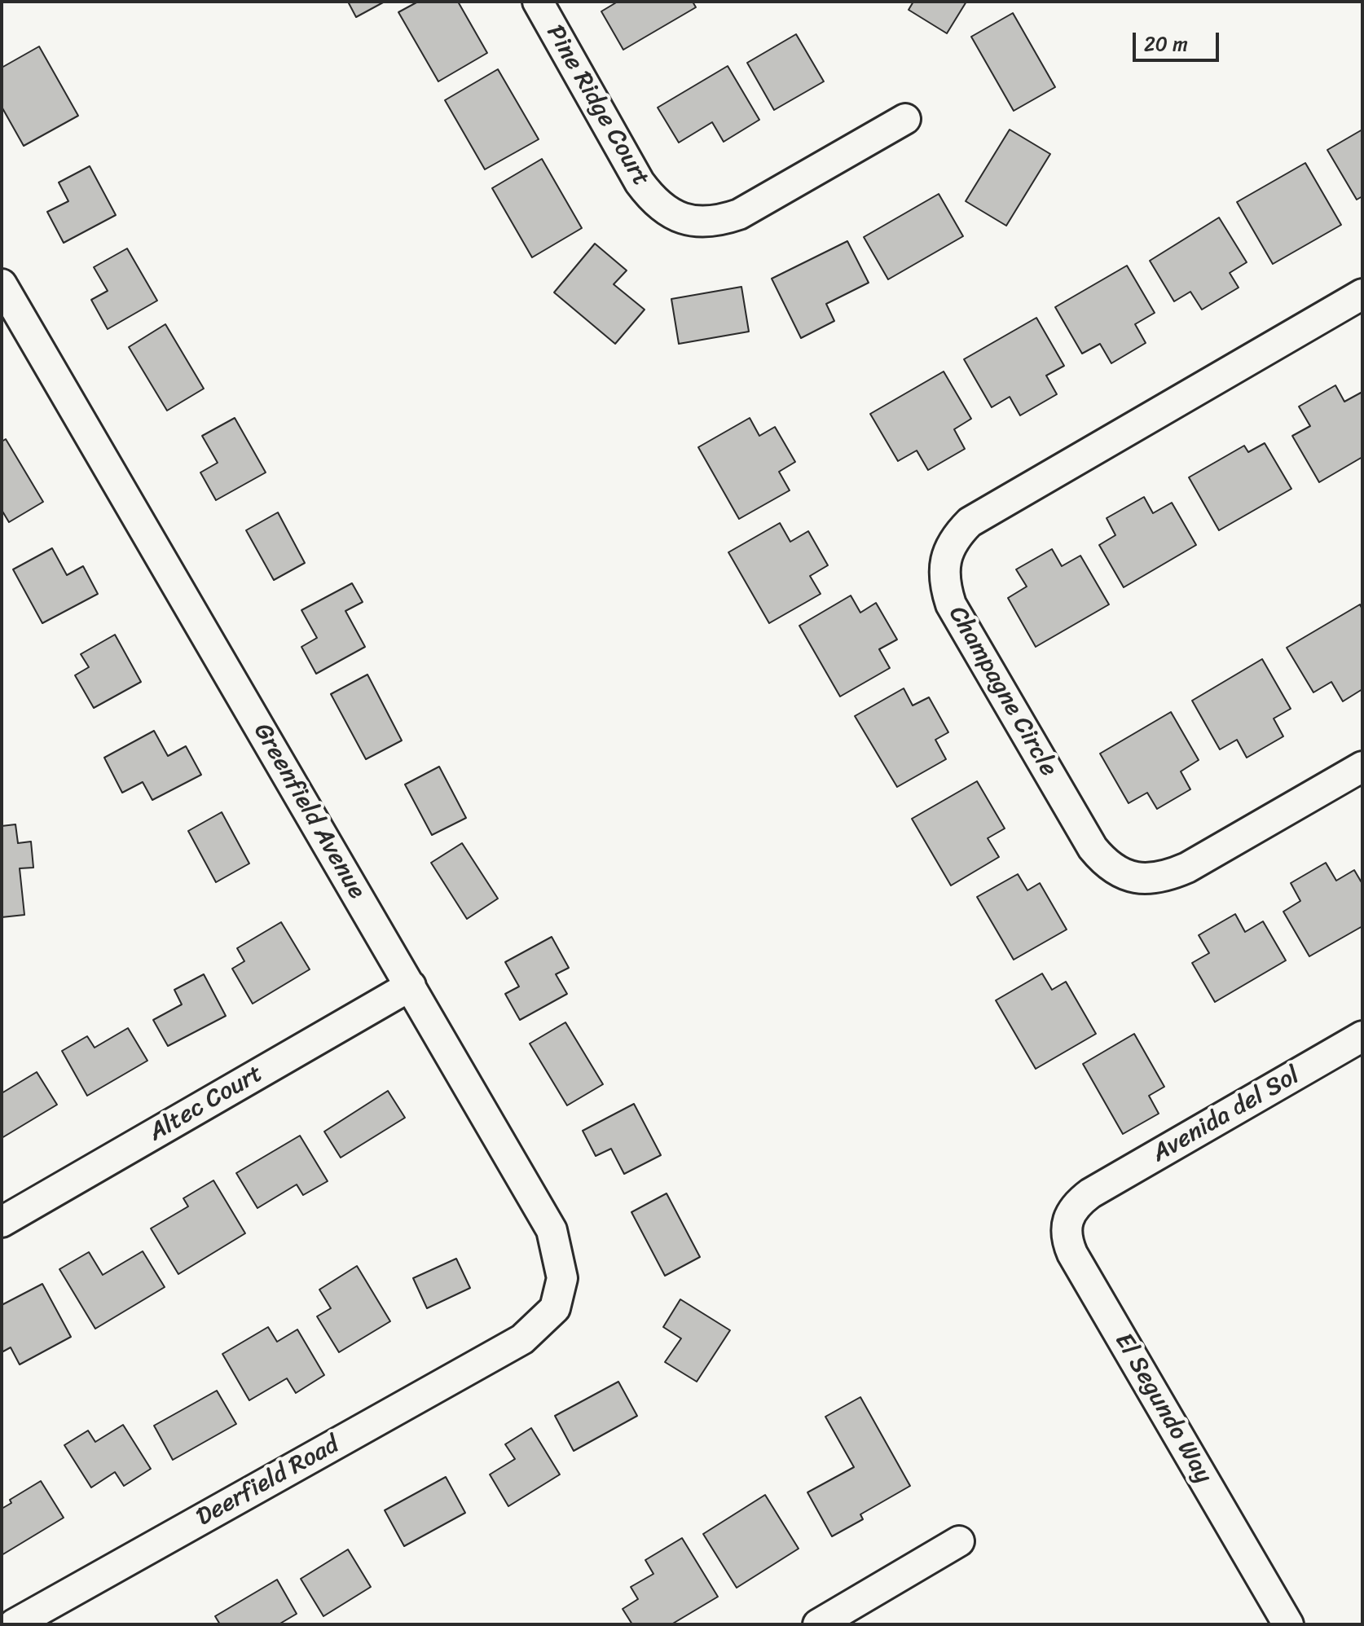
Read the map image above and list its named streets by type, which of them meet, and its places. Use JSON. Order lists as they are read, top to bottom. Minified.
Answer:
{"streets":{"street":["Pine Ridge Court","Champagne Circle","Greenfield Avenue","Altec Court","Avenida del Sol","El Segundo Way","Deerfield Road"]},"crossings":[["Greenfield Avenue","Altec Court"],["Greenfield Avenue","Deerfield Road"],["Avenida del Sol","El Segundo Way"]],"scale_bar":"20 m"}
